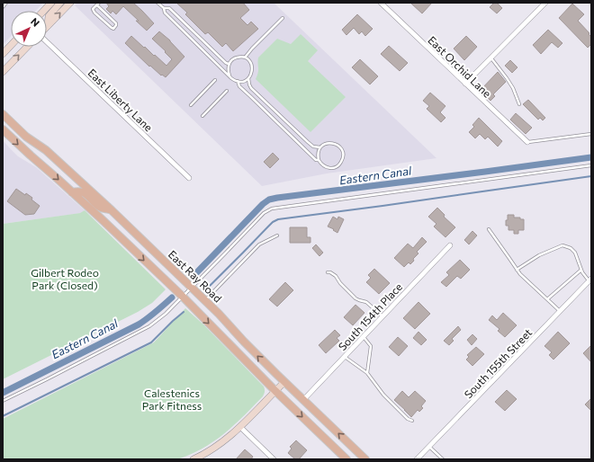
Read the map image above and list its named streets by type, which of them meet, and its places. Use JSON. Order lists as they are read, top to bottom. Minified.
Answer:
{"streets":{"main road":["East Ray Road"],"street":["East Orchid Lane","East Liberty Lane","South 154th Place","South 155th Street"]},"crossings":[["East Ray Road","South 154th Place"]],"water":["Eastern Canal"],"parks":["Gilbert Rodeo Park (Closed)","Calestenics Park Fitness"],"north":"top right"}
